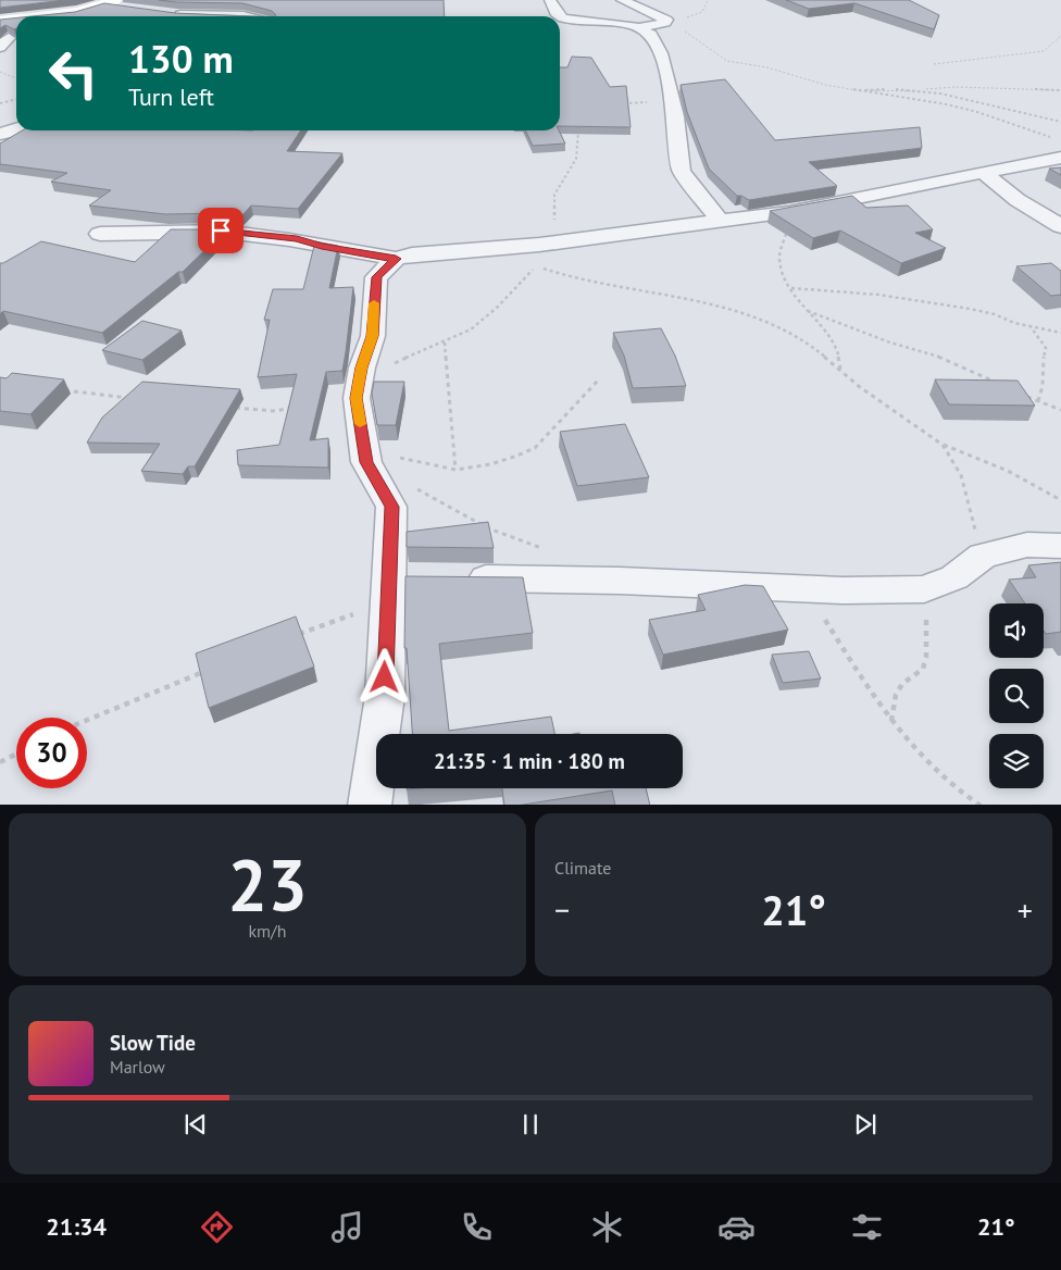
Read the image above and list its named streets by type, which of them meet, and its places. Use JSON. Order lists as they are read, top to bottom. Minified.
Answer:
{"page":{"turn":["130 m","Turn left"],"limit":"30","trip":"21:35 · 1 min · 180 m","tile":[["23","km/h"],"Climate"],"heat":["−","21°","+"],"song":["Slow Tide","Marlow"],"tabs":["21:34","21°"]}}
